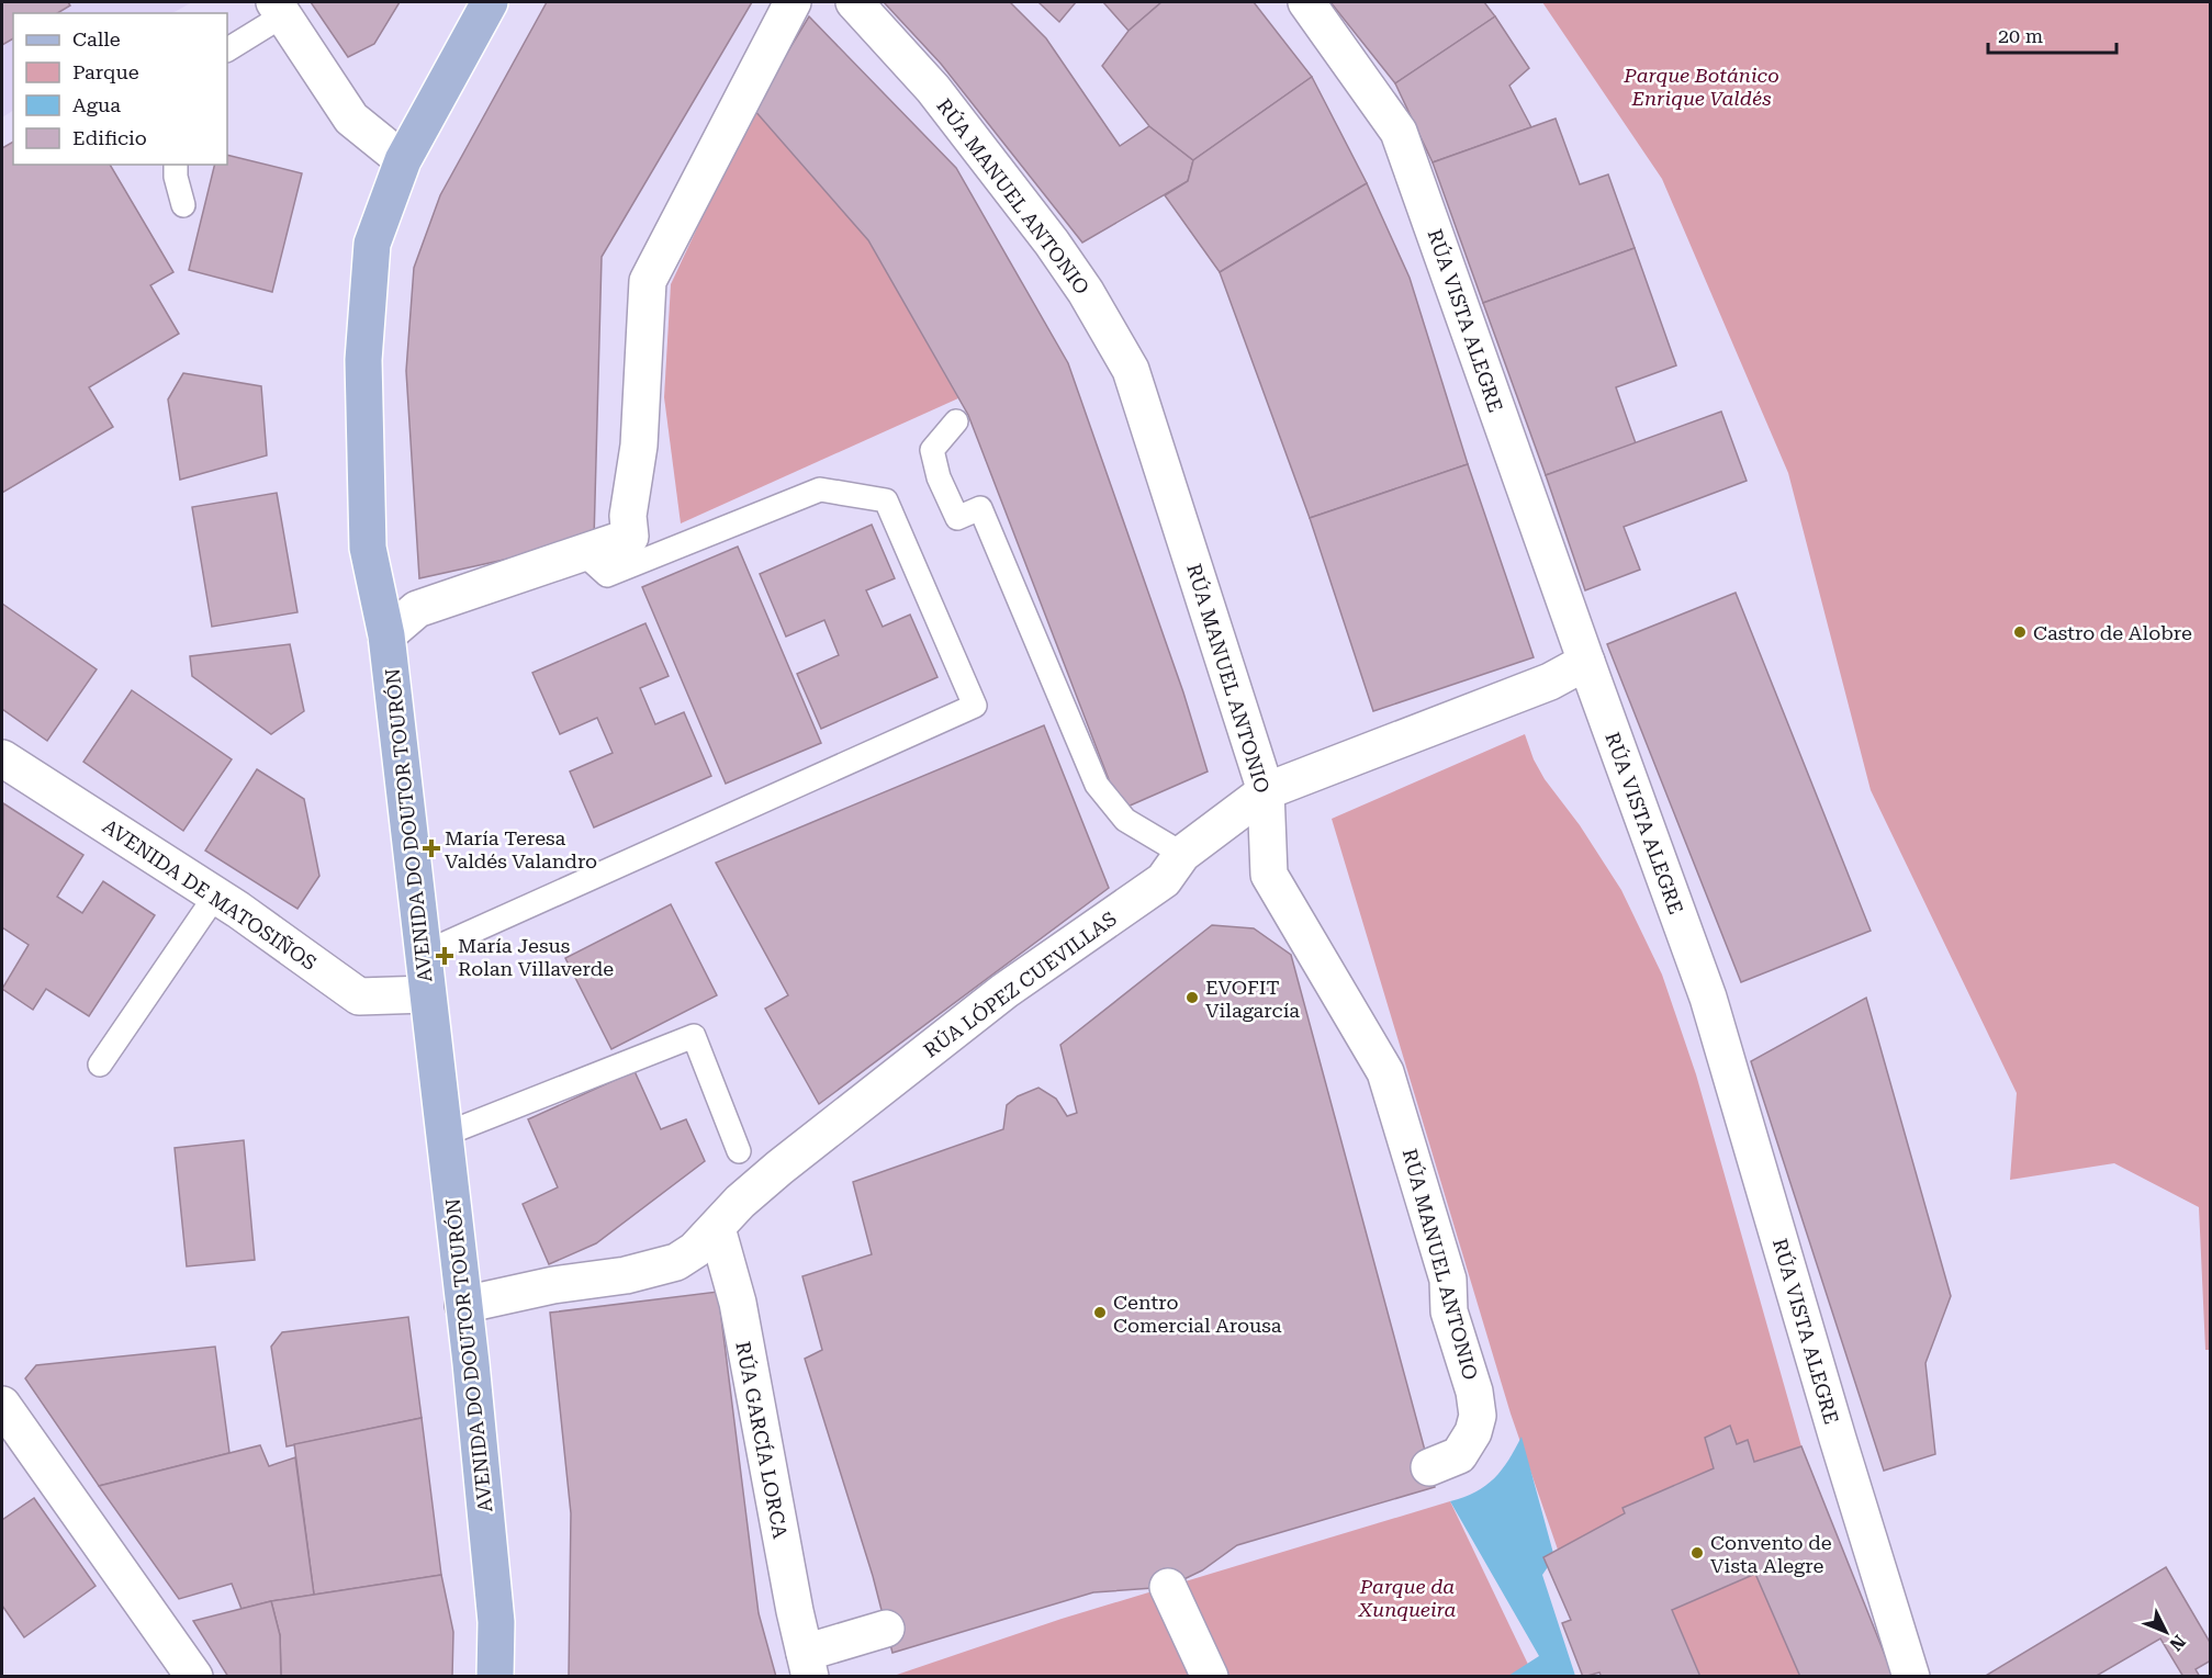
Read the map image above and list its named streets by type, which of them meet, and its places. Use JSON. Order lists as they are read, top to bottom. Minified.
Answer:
{"streets":{"main road":["AVENIDA DO DOUTOR TOURÓN"],"street":["RÚA MANUEL ANTONIO","RÚA VISTA ALEGRE","AVENIDA DE MATOSIÑOS","RÚA LÓPEZ CUEVILLAS","RÚA GARCÍA LORCA"]},"crossings":[["RÚA MANUEL ANTONIO","RÚA LÓPEZ CUEVILLAS"],["RÚA VISTA ALEGRE","RÚA LÓPEZ CUEVILLAS"],["AVENIDA DO DOUTOR TOURÓN","AVENIDA DE MATOSIÑOS"],["AVENIDA DO DOUTOR TOURÓN","RÚA LÓPEZ CUEVILLAS"],["RÚA LÓPEZ CUEVILLAS","RÚA GARCÍA LORCA"]],"parks":["Parque Botánico Enrique Valdés","Parque da Xunqueira"],"places":{"other":["Castro de Alobre","EVOFIT Vilagarcía","Centro Comercial Arousa","Convento de Vista Alegre"],"health":["María Teresa Valdés Valandro","María Jesus Rolan Villaverde"]},"legend":["Calle","Parque","Agua","Edificio"],"scale_bar":"20 m","north":"bottom right"}
